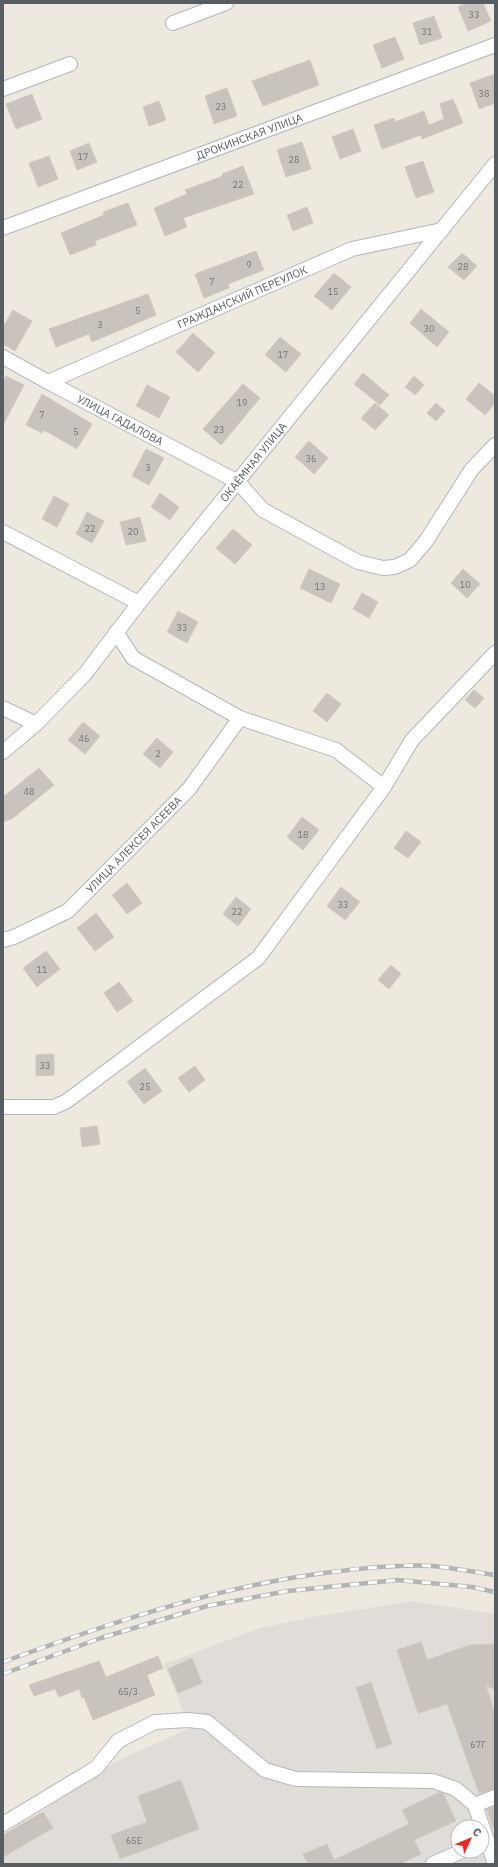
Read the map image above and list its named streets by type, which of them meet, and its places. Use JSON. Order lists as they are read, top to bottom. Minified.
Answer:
{"streets":{"street":["ДРОКИНСКАЯ УЛИЦА","ГРАЖДАНСКИЙ ПЕРЕУЛОК","УЛИЦА ГАДАЛОВА","ОКАЁМНАЯ УЛИЦА","УЛИЦА АЛЕКСЕЯ АСЕЕВА"]},"crossings":[["ГРАЖДАНСКИЙ ПЕРЕУЛОК","УЛИЦА ГАДАЛОВА"],["ГРАЖДАНСКИЙ ПЕРЕУЛОК","ОКАЁМНАЯ УЛИЦА"],["УЛИЦА ГАДАЛОВА","ОКАЁМНАЯ УЛИЦА"]],"house_numbers":["33","31","38","23","17","28","22","9","28","7","15","5","3","30","17","19","7","23","5","36","3","22","20","10","13","33","46","2","48","18","33","22","11","33","25","65/3","67Г","65Е"],"north":"top right"}
